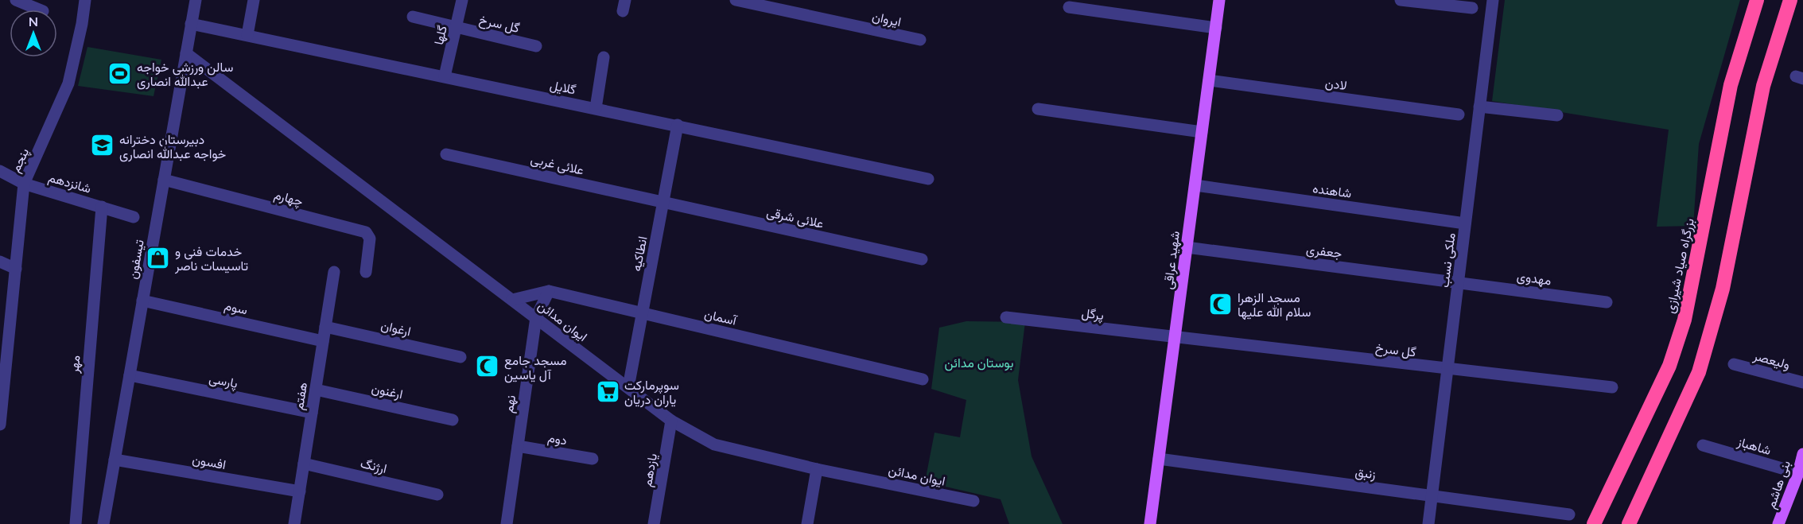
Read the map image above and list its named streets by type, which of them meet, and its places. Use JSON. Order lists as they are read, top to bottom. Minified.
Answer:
{"streets":{"highway":["بزرگراه صیاد شیرازی"],"main road":["شهید عراقی","بنی هاشم"],"street":["ایروان","گل سرخ","گلها","لادن","گلایل","پنجم","علائی غربی","شانزدهم","شاهنده","چهارم","علائی شرقی","جعفری","انطاکیه","تیسفون","ملکی نسب","مهدوی","سوم","پرگل","آسمان","ایوان مدائن","ارغوان","ولیعصر","مهر","پارسی","ارغنون","هفتم","نهم","دوم","شاهباز","افسون","ارژنگ","یازدهم","زنبق"]},"crossings":[["گل سرخ","گلها"],["گل سرخ","شهید عراقی"],["گل سرخ","ملکی نسب"],["گل سرخ","پرگل"],["گلها","گلایل"],["لادن","شهید عراقی"],["گلایل","انطاکیه"],["گلایل","تیسفون"],["پنجم","شانزدهم"],["علائی غربی","علائی شرقی"],["علائی غربی","انطاکیه"],["شانزدهم","مهر"],["شاهنده","شهید عراقی"],["شاهنده","ملکی نسب"],["چهارم","تیسفون"],["علائی شرقی","انطاکیه"],["جعفری","شهید عراقی"],["جعفری","ملکی نسب"],["جعفری","مهدوی"],["انطاکیه","آسمان"],["انطاکیه","ایوان مدائن"],["تیسفون","سوم"],["تیسفون","ایوان مدائن"],["تیسفون","پارسی"],["تیسفون","افسون"],["شهید عراقی","پرگل"],["شهید عراقی","زنبق"],["ملکی نسب","مهدوی"],["ملکی نسب","زنبق"],["سوم","هفتم"],["آسمان","ایوان مدائن"],["آسمان","نهم"],["ایوان مدائن","نهم"],["ایوان مدائن","یازدهم"],["ارغوان","هفتم"],["پارسی","هفتم"],["ارغنون","هفتم"],["هفتم","افسون"],["هفتم","ارژنگ"],["نهم","دوم"],["شاهباز","بنی هاشم"]],"parks":["بوستان مدائن"],"places":{"sports":["سالن ورزشی خواجه عبدالله انصاری"],"school or university":["دبیرستان دخترانه خواجه عبدالله انصاری"],"shop":["خدمات فنی و تاسیسات ناصر"],"mosque":["مسجد الزهرا سلام الله علیها","مسجد جامع آل یاسین"],"supermarket":["سوپرمارکت یاران دریان"]},"north":"top"}
